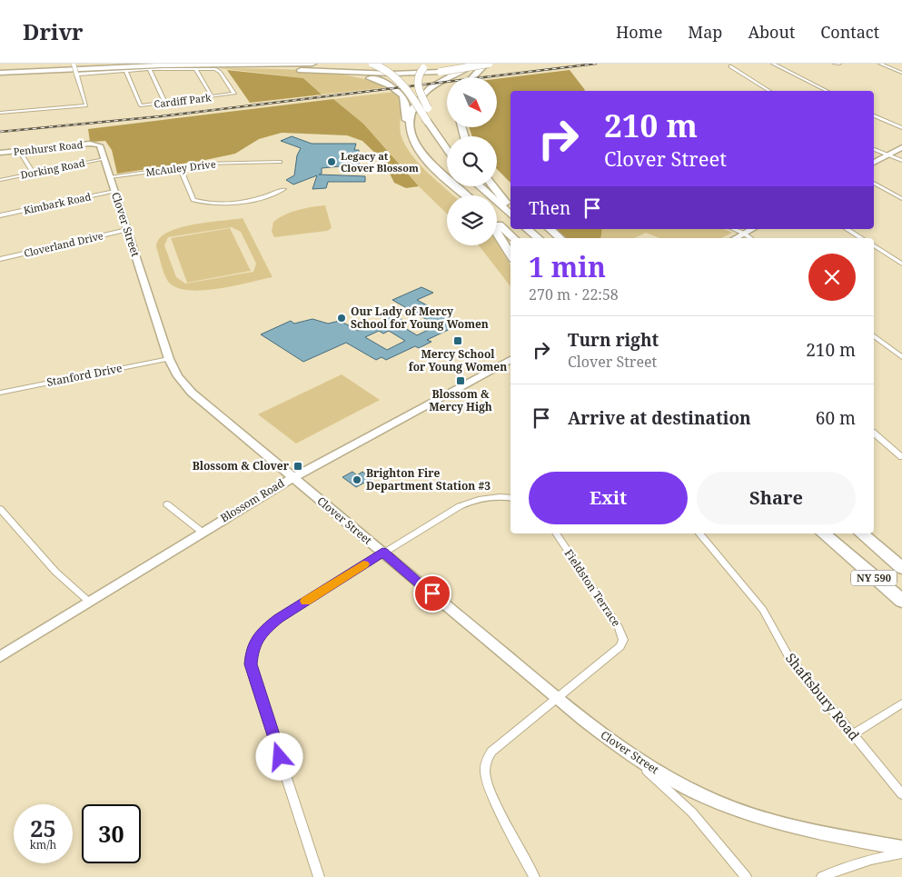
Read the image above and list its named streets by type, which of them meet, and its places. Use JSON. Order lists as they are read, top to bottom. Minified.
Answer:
{"streets":{"highway":["NY 590"],"street":["Cardiff Park","Penhurst Road","McAuley Drive","Dorking Road","Kimbark Road","Clover Street","Cloverland Drive","Stanford Drive","Blossom Road","Fieldston Terrace","Shaftsbury Road"]},"crossings":[["Penhurst Road","Clover Street"],["McAuley Drive","Clover Street"],["Dorking Road","Clover Street"],["Kimbark Road","Clover Street"],["Clover Street","Cloverland Drive"],["Clover Street","Stanford Drive"],["Clover Street","Blossom Road"],["Clover Street","Fieldston Terrace"]],"places":{"other":["Legacy at Clover Blossom","Our Lady of Mercy School for Young Women","Brighton Fire Department Station #3"],"transit":["Mercy School for Young Women","Blossom & Mercy High","Blossom & Clover"]},"north":"bottom right","page":{"header":"Drivr","nav":["Home","Map","About","Contact"],"turn":["210 m","Clover Street"],"then":"Then","heading":["1 min","270 m · 22:58"],"list":[{"name":"Turn right","note":"Clover Street","value":"210 m"},{"name":"Arrive at destination","value":"60 m"}],"buttons":["Exit","Share"],"speed":"25 km/h","limit":"30"}}
